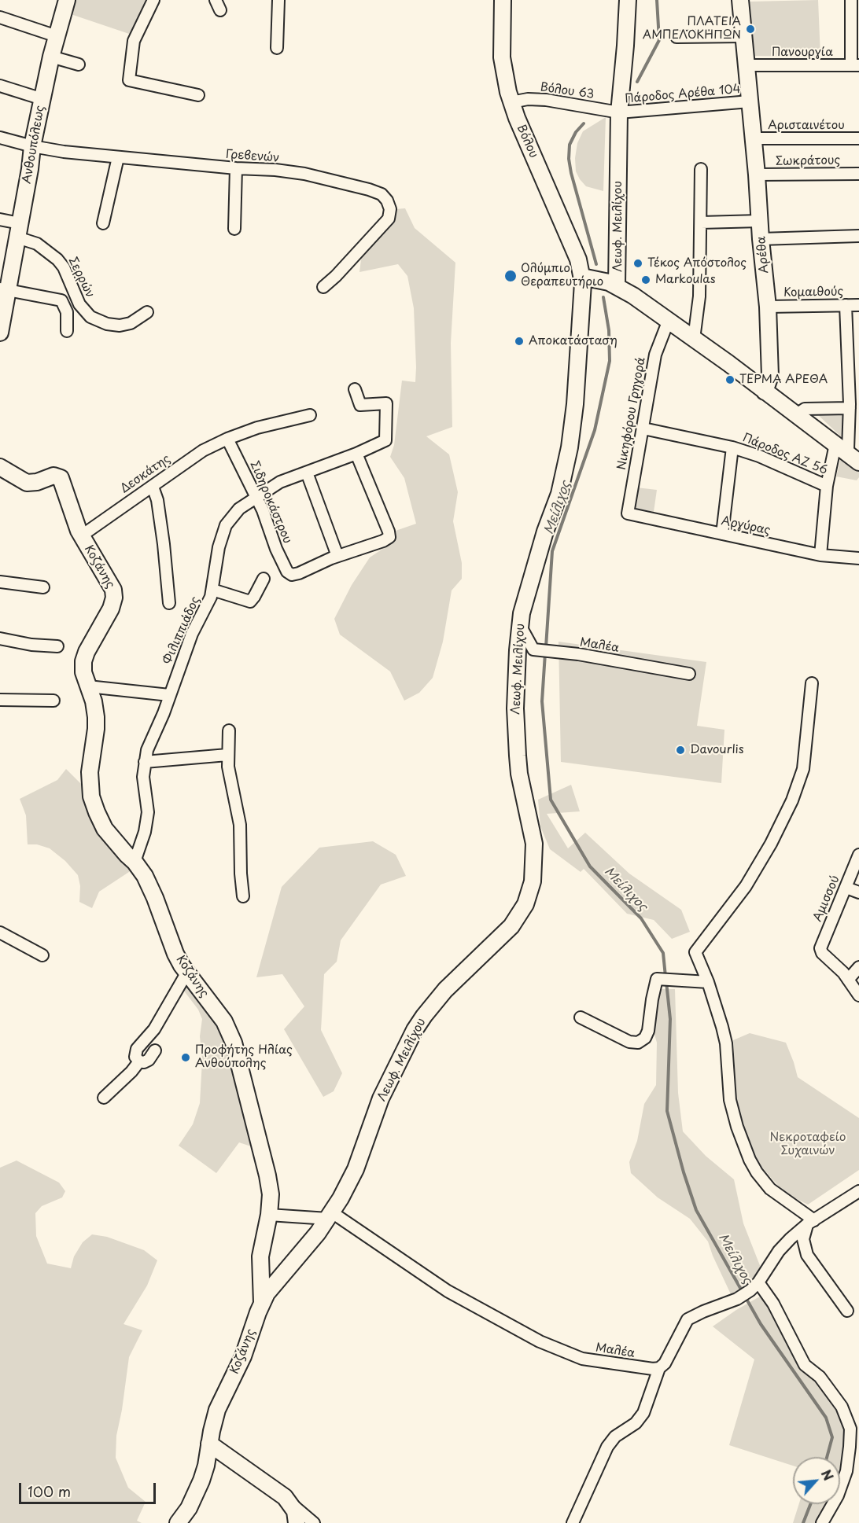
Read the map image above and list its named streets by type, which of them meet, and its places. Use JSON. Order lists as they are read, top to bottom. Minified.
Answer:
{"streets":{"street":["Πανουργία","Βόλου 63","Πάροδος Αρέθα 104","Αρισταινέτου","Βόλου","Ανθουπόλεως","Γρεβενών","Σωκράτους","Λεωφ. Μειλίχου","Αρέθα","Σερρών","Κομαιθούς","Νικηφόρου Γρηγορά","Πάροδος AZ 56","Δεσκάτης","Σιδηροκάστρου","Αργύρας","Κοζάνης","Φιλιππιάδος","Μαλέα","Αμισσού"]},"crossings":[["Πανουργία","Αρέθα"],["Βόλου 63","Πάροδος Αρέθα 104"],["Βόλου 63","Βόλου"],["Βόλου 63","Λεωφ. Μειλίχου"],["Πάροδος Αρέθα 104","Λεωφ. Μειλίχου"],["Πάροδος Αρέθα 104","Αρέθα"],["Αρισταινέτου","Αρέθα"],["Βόλου","Λεωφ. Μειλίχου"],["Ανθουπόλεως","Γρεβενών"],["Ανθουπόλεως","Σερρών"],["Σωκράτους","Αρέθα"],["Λεωφ. Μειλίχου","Κοζάνης"],["Λεωφ. Μειλίχου","Μαλέα"],["Αρέθα","Κομαιθούς"],["Νικηφόρου Γρηγορά","Πάροδος AZ 56"],["Νικηφόρου Γρηγορά","Αργύρας"],["Δεσκάτης","Σιδηροκάστρου"],["Δεσκάτης","Κοζάνης"],["Σιδηροκάστρου","Φιλιππιάδος"],["Κοζάνης","Φιλιππιάδος"]],"water":["Μείλιχος"],"parks":["Νεκροταφείο Συχαινών"],"places":["ΠΛΑΤΕΙΑ ΑΜΠΕΛΟΚΗΠΩΝ","Τέκος Απόστολος","Ολύμπιο Θεραπευτήριο","Markoulas","Αποκατάσταση","ΤΕΡΜΑ ΑΡΕΘΑ","Davourlis","Προφήτης Ηλίας Ανθούπολης"],"scale_bar":"100 m","north":"top right"}
